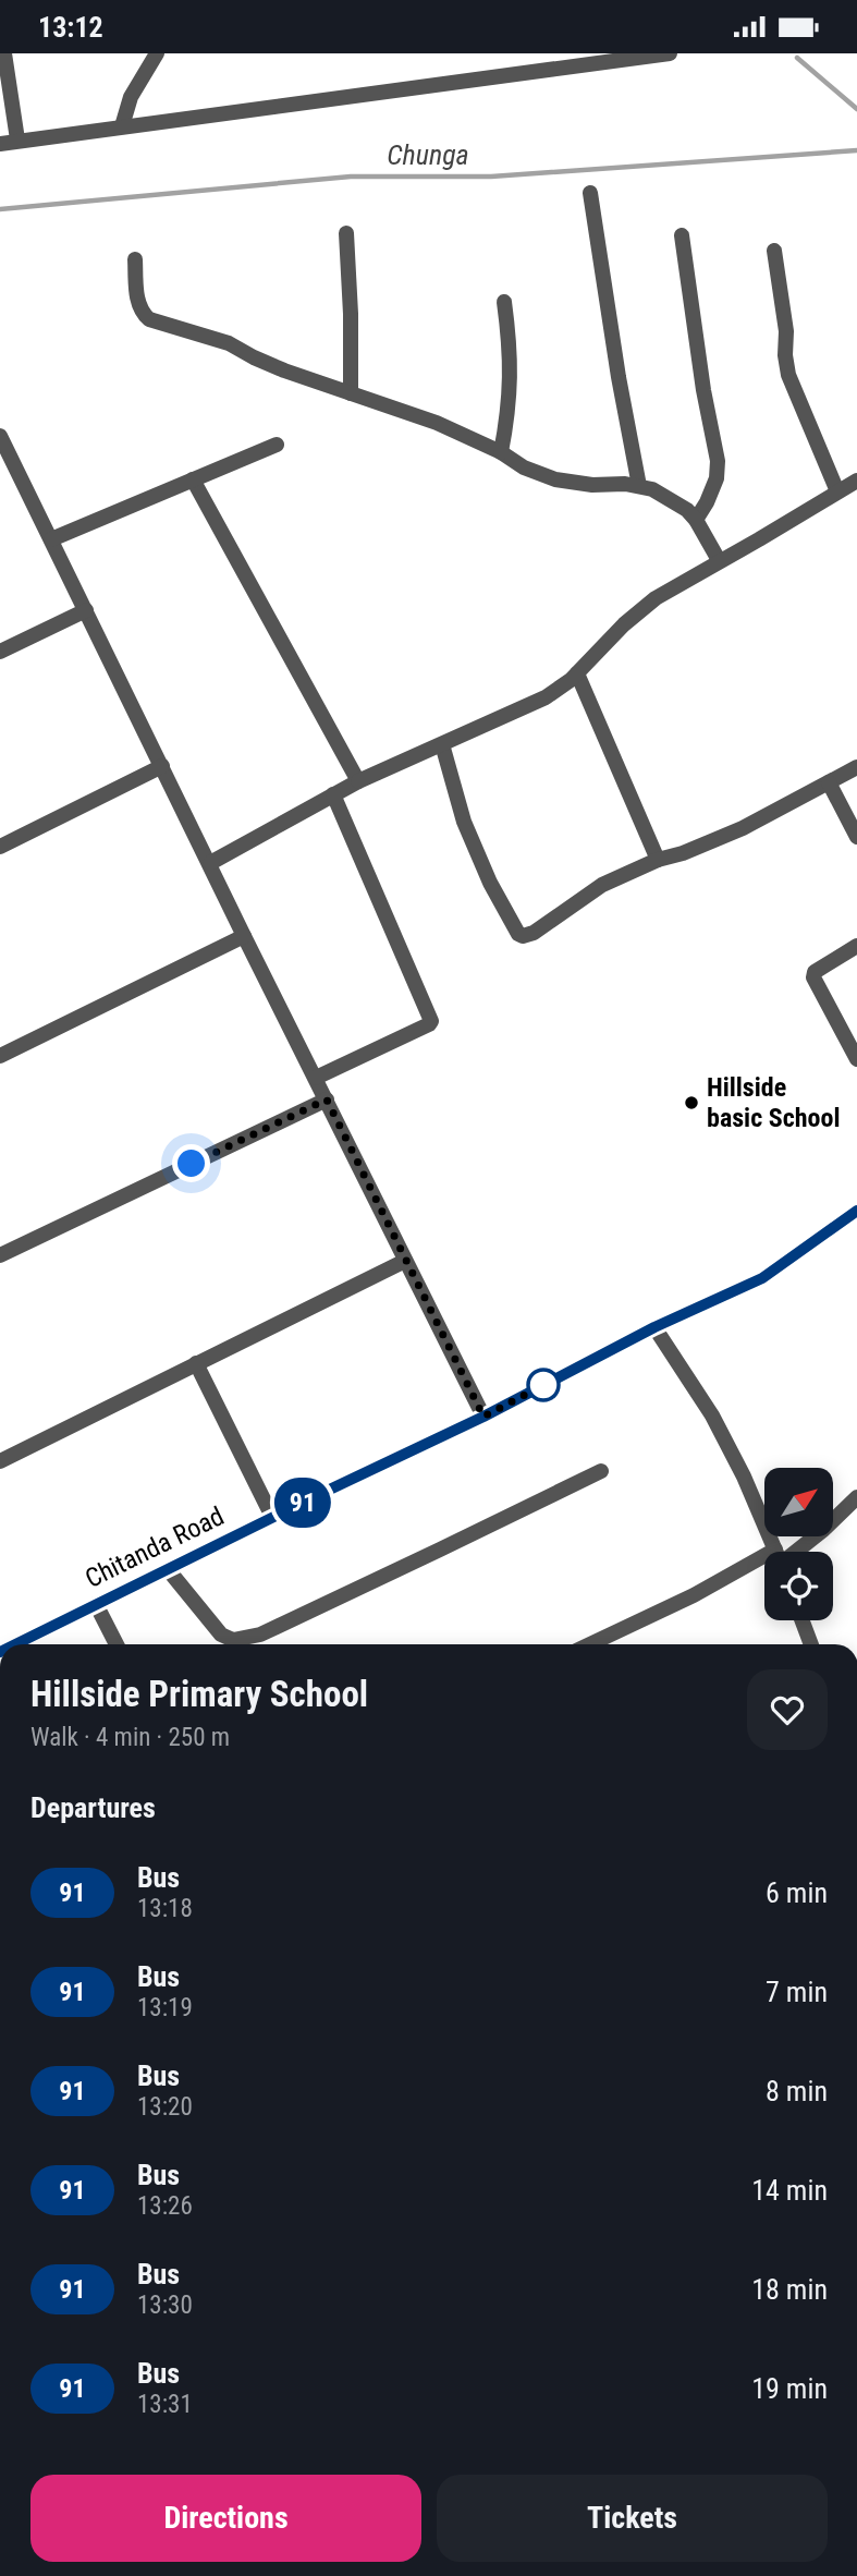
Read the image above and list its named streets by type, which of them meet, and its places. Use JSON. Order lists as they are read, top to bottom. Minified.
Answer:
{"streets":{"street":["Chitanda Road"]},"water":["Chunga"],"places":["Hillside basic School"],"lines":["bus line 91"],"north":"top right","page":{"status":"13:12","on_map":"91","heading":[["Hillside Primary School","Walk · 4 min · 250 m"],"Departures"],"list":[{"mark":"91","name":"Bus","note":"13:18","value":"6 min"},{"mark":"91","name":"Bus","note":"13:19","value":"7 min"},{"mark":"91","name":"Bus","note":"13:20","value":"8 min"},{"mark":"91","name":"Bus","note":"13:26","value":"14 min"},{"mark":"91","name":"Bus","note":"13:30","value":"18 min"},{"mark":"91","name":"Bus","note":"13:31","value":"19 min"}],"buttons":["Directions","Tickets"]}}
